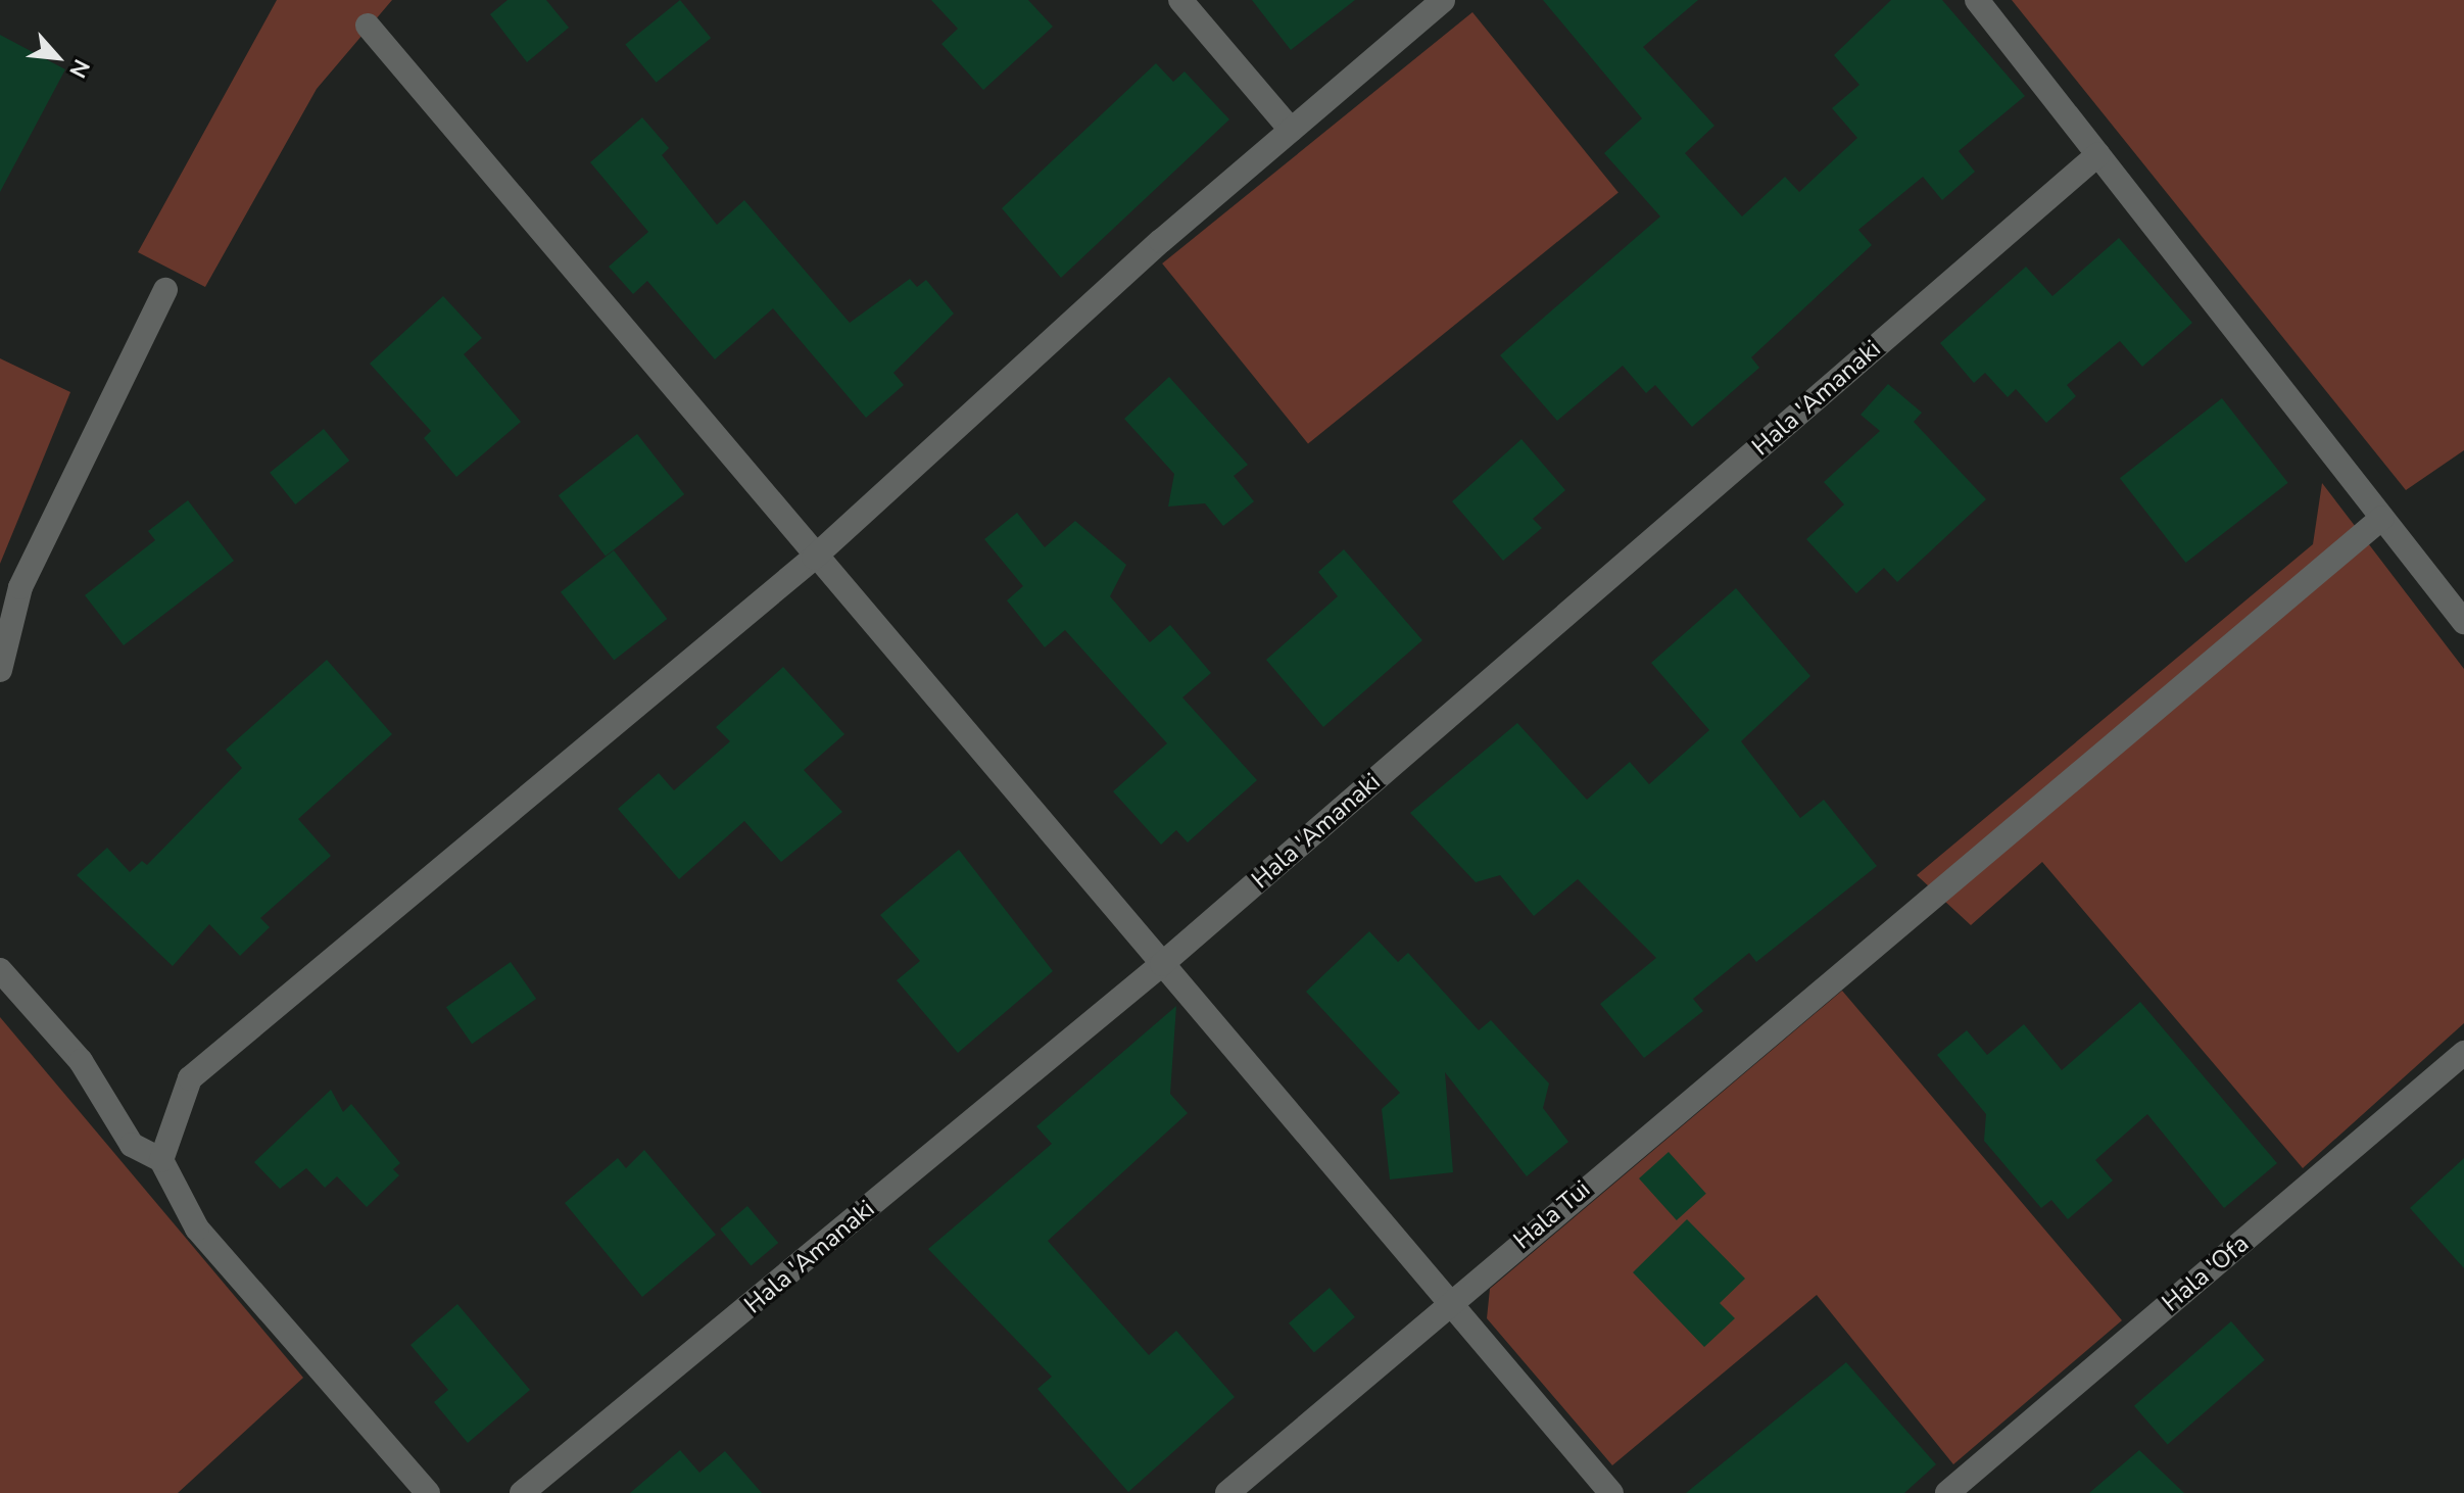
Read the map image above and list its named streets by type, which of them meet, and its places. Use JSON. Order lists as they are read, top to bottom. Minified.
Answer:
{"streets":{"street":["Hala 'Amanaki","Hala Tui","Hala 'Ofa"]},"north":"bottom right"}
